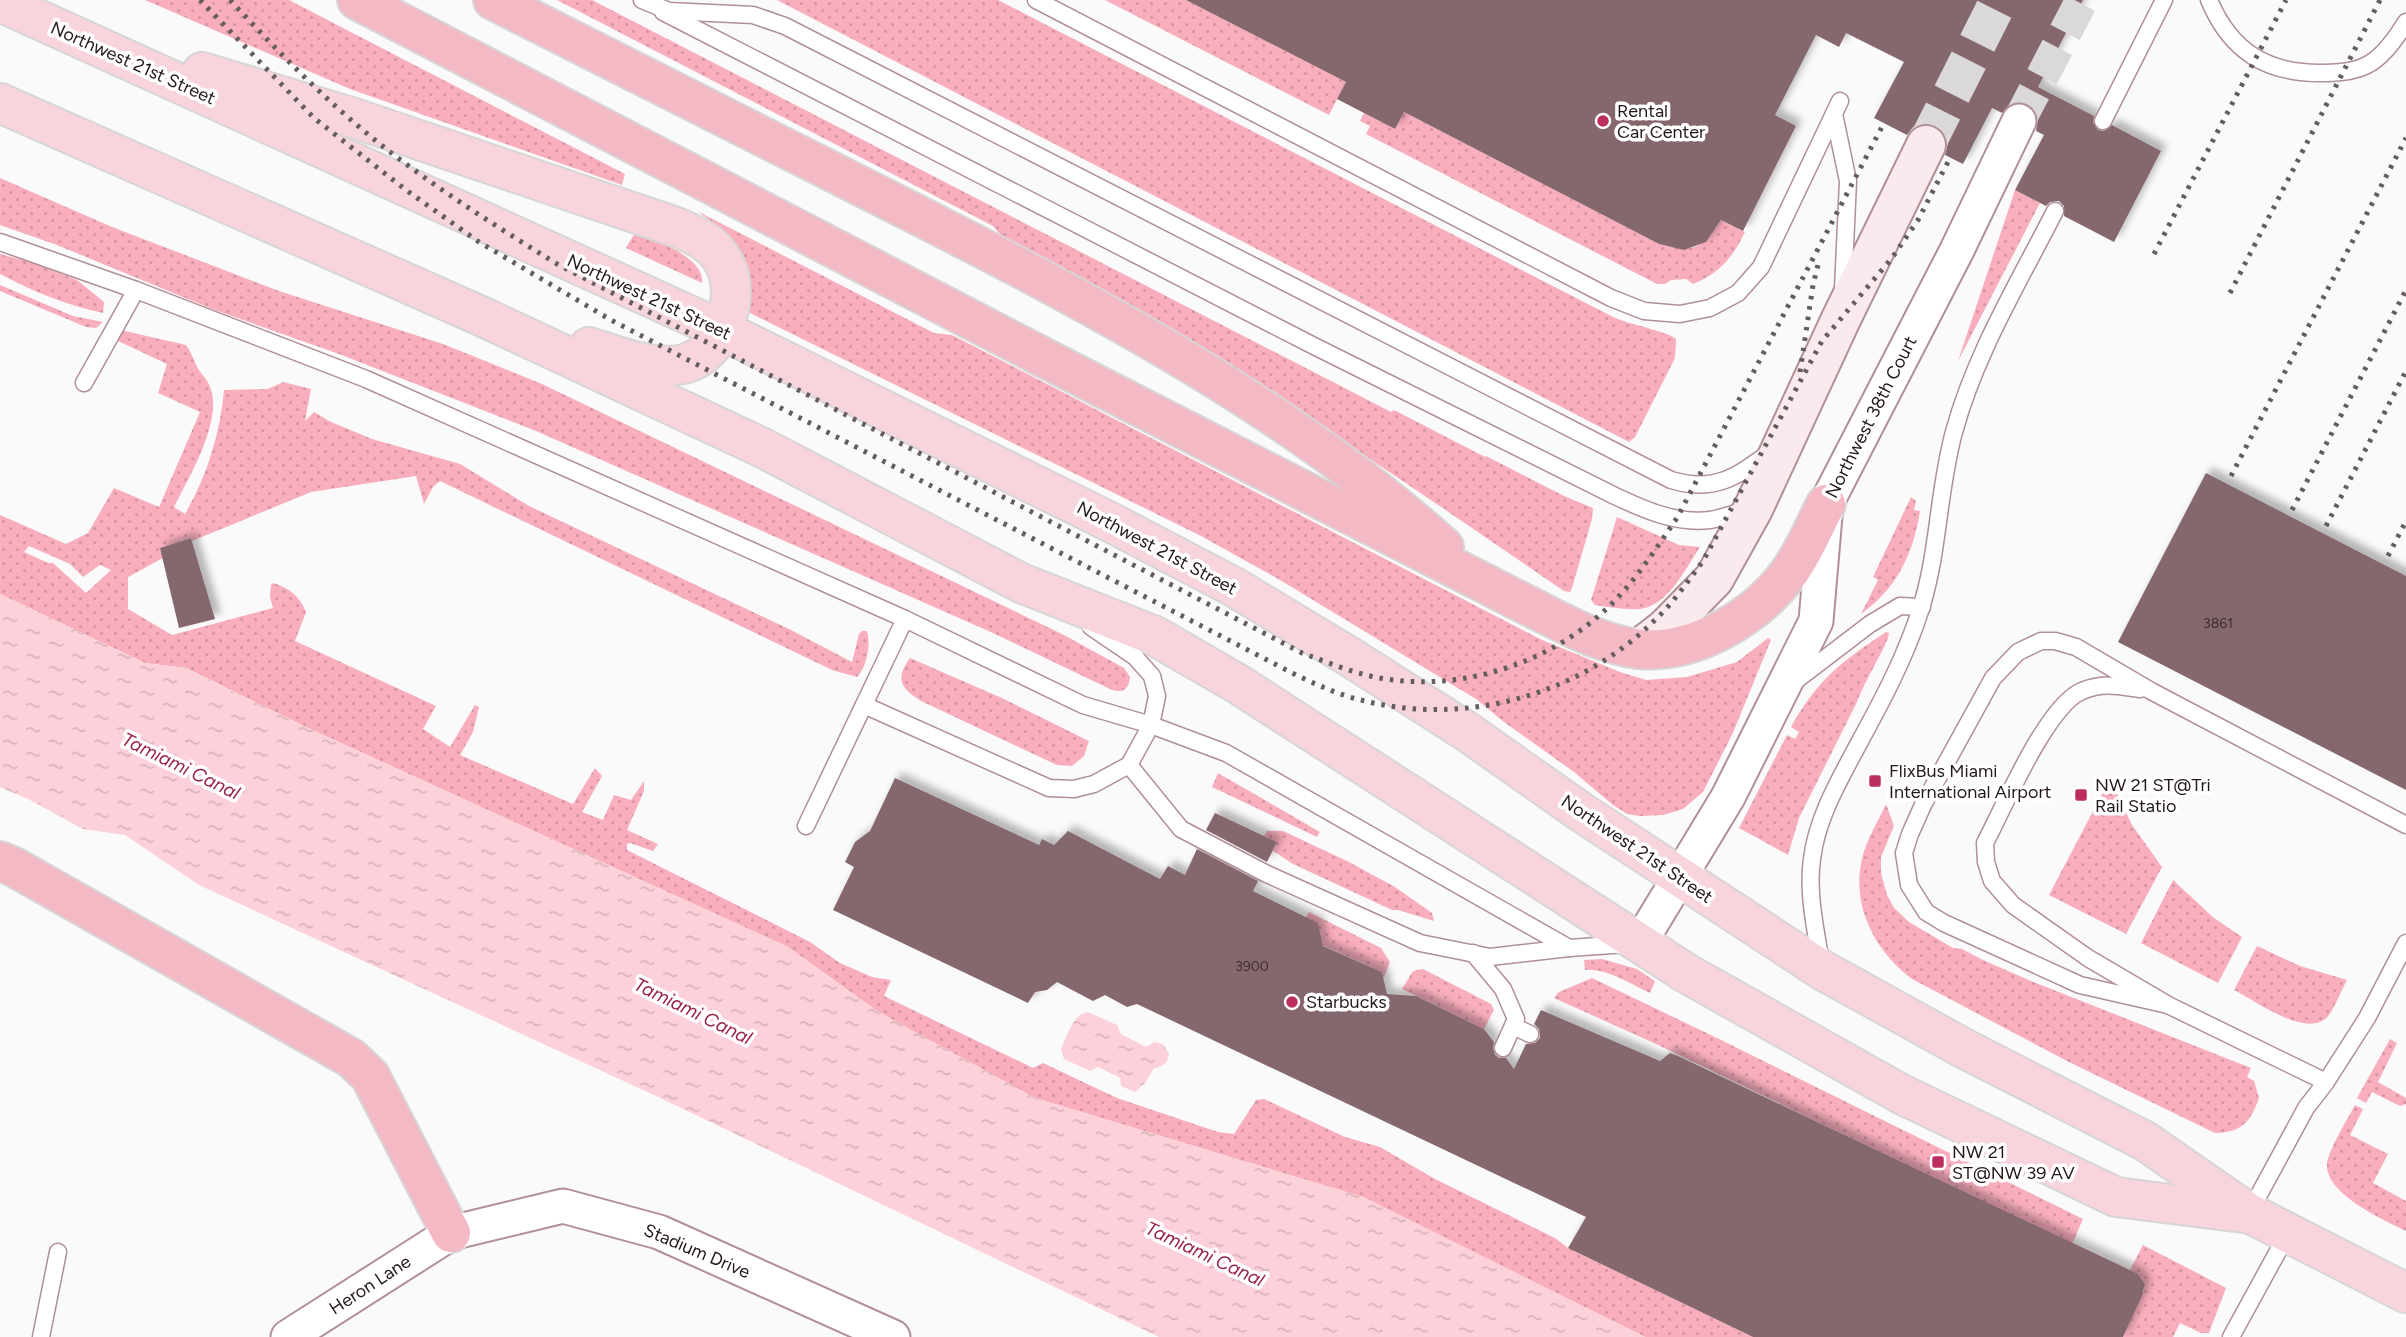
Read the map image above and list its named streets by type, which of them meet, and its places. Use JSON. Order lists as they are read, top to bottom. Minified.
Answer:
{"streets":{"main road":["Northwest 21st Street"],"street":["Northwest 38th Court","Stadium Drive","Heron Lane"]},"crossings":[["Northwest 21st Street","Northwest 38th Court"],["Stadium Drive","Heron Lane"]],"water":["Tamiami Canal"],"places":{"other":["Rental Car Center","Starbucks"],"transit":["FlixBus Miami International Airport","NW 21 ST@Tri Rail Statio","NW 21 ST@NW 39 AV"]},"house_numbers":["3861","3900"]}
